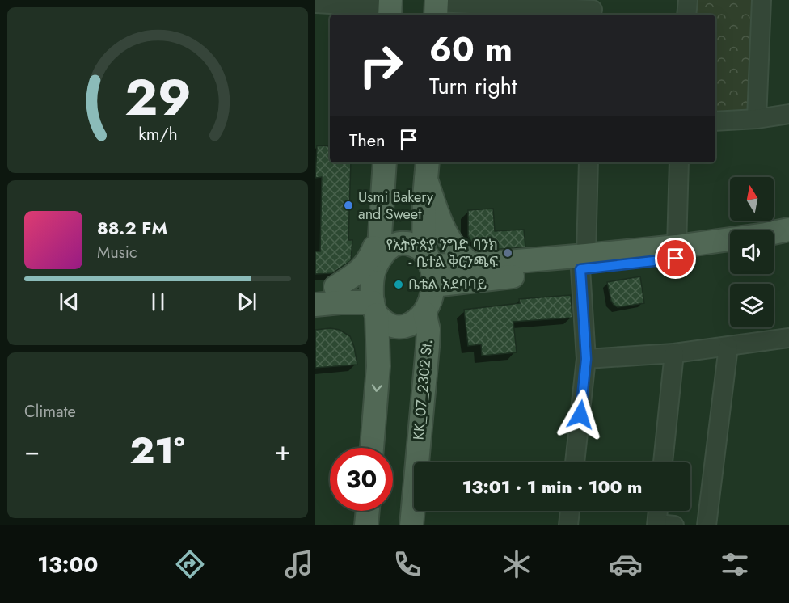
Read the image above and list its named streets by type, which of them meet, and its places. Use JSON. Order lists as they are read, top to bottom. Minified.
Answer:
{"streets":{"main road":["KK_07_2302 St."]},"places":["Usmi Bakery and Sweet","የኢትዮጵያ ንግድ ባንክ - ቤተል ቅርንጫፍ","ቤቴል አደባባይ"],"north":"top","page":{"turn":["60 m","Turn right"],"then":"Then","song":["88.2 FM","Music"],"tile":"Climate","heat":["−","21°","+"],"limit":"30","trip":"13:01 · 1 min · 100 m","tabs":"13:00","gauge":["29","km/h"]}}
